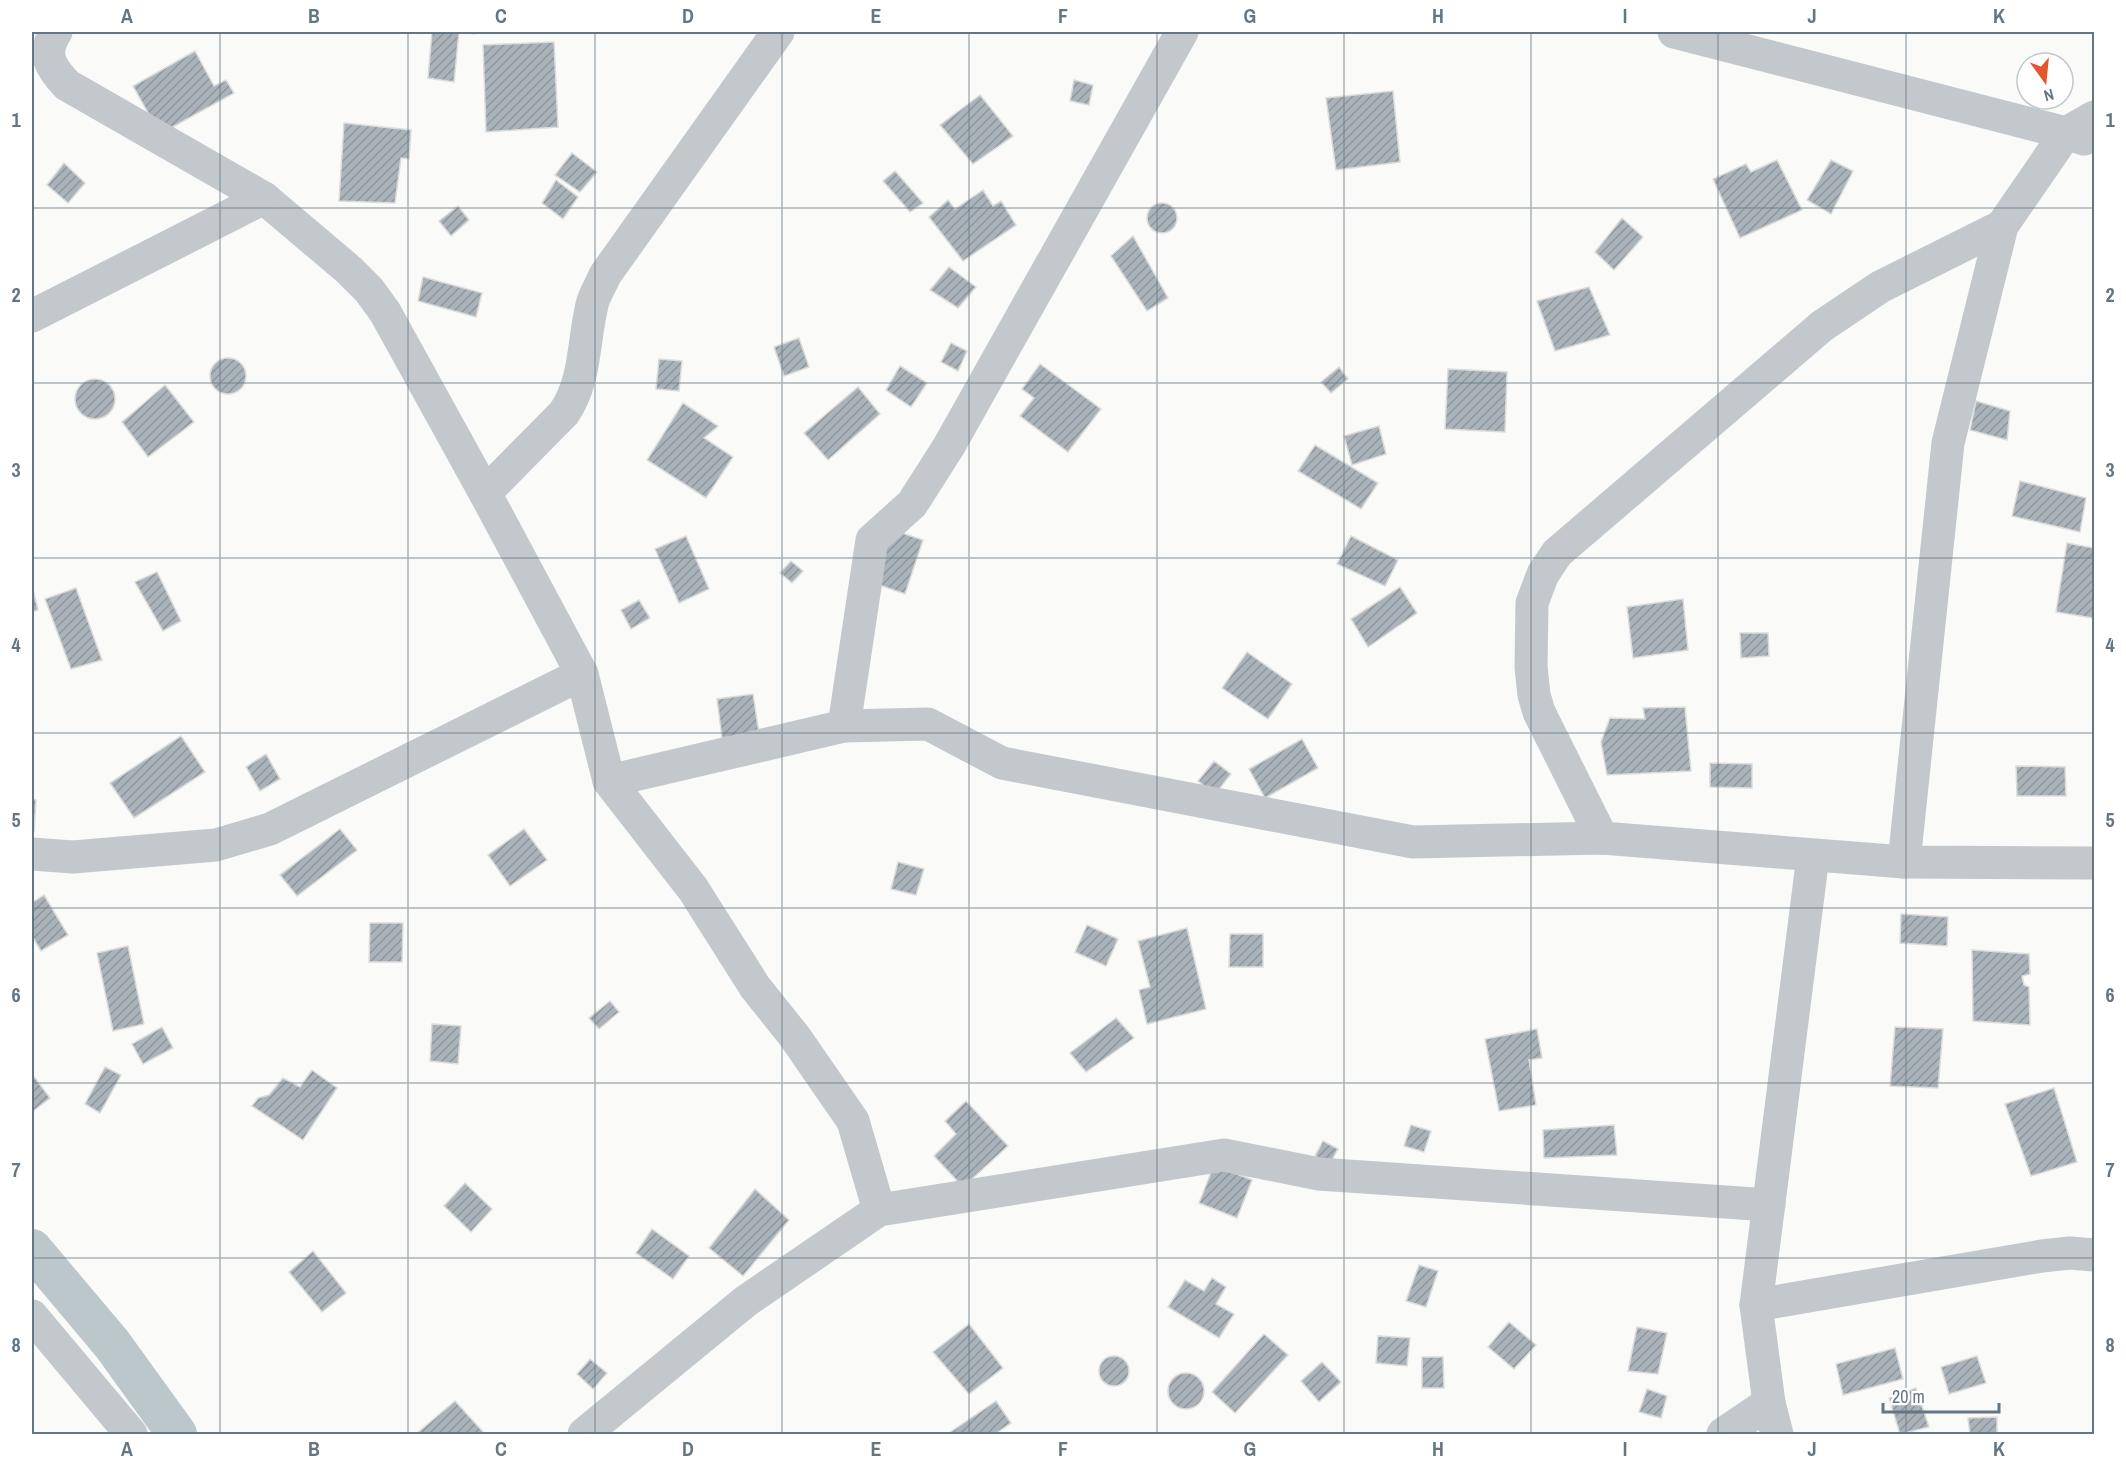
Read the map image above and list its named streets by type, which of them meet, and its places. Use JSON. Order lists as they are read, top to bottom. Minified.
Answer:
{"scale_bar":"20 m","north":"bottom","grid":{"columns":["A","B","C","D","E","F","G","H","I","J","K"],"rows":["1","2","3","4","5","6","7","8"]}}
